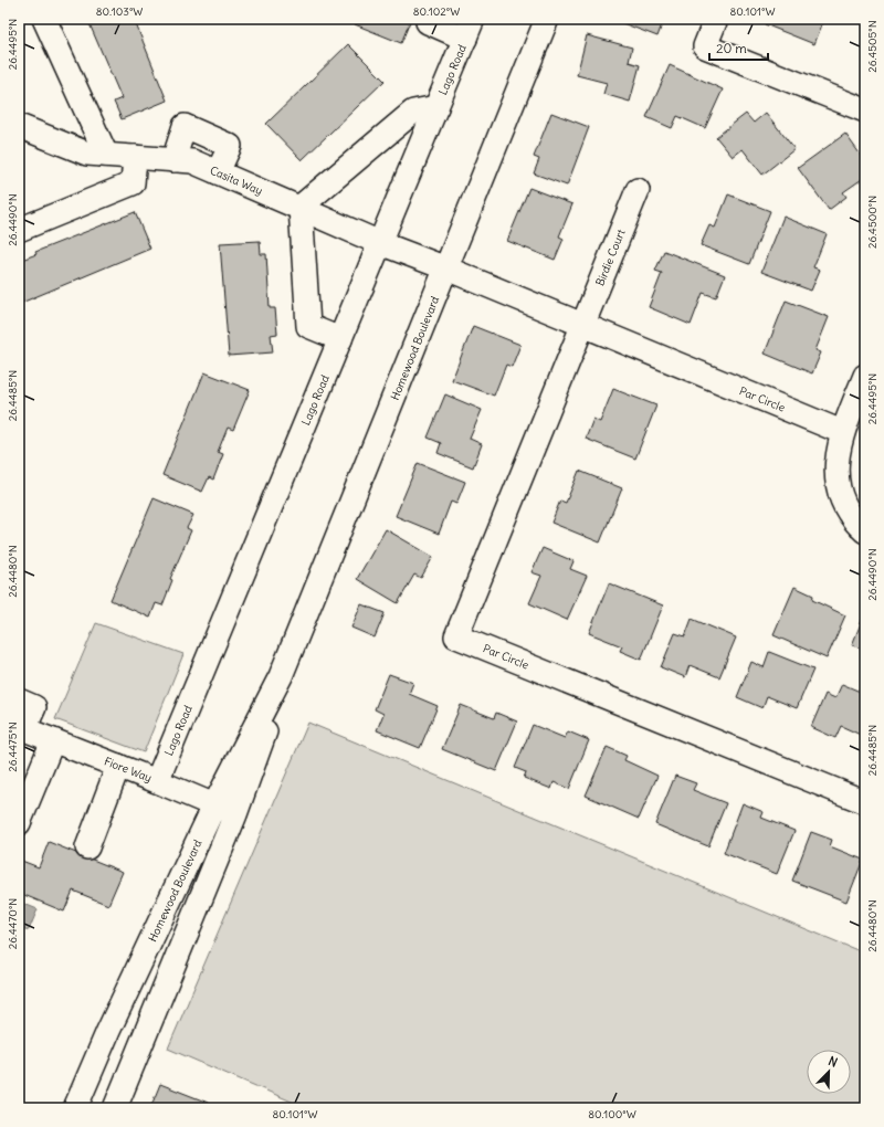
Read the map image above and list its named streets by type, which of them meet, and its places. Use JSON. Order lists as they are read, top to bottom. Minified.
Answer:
{"streets":{"street":["Lago Road","Casita Way","Birdie Court","Homewood Boulevard","Par Circle","Fiore Way"]},"crossings":[["Lago Road","Casita Way"],["Lago Road","Fiore Way"],["Casita Way","Homewood Boulevard"],["Casita Way","Par Circle"],["Birdie Court","Par Circle"],["Homewood Boulevard","Par Circle"],["Homewood Boulevard","Fiore Way"]],"scale_bar":"20 m","north":"top right","coordinates":["80.103°W","80.102°W","80.101°W","26.4495°N","26.4505°N","26.4490°N","26.4500°N","26.4485°N","26.4480°N","26.4475°N","26.4470°N","80.100°W"]}
